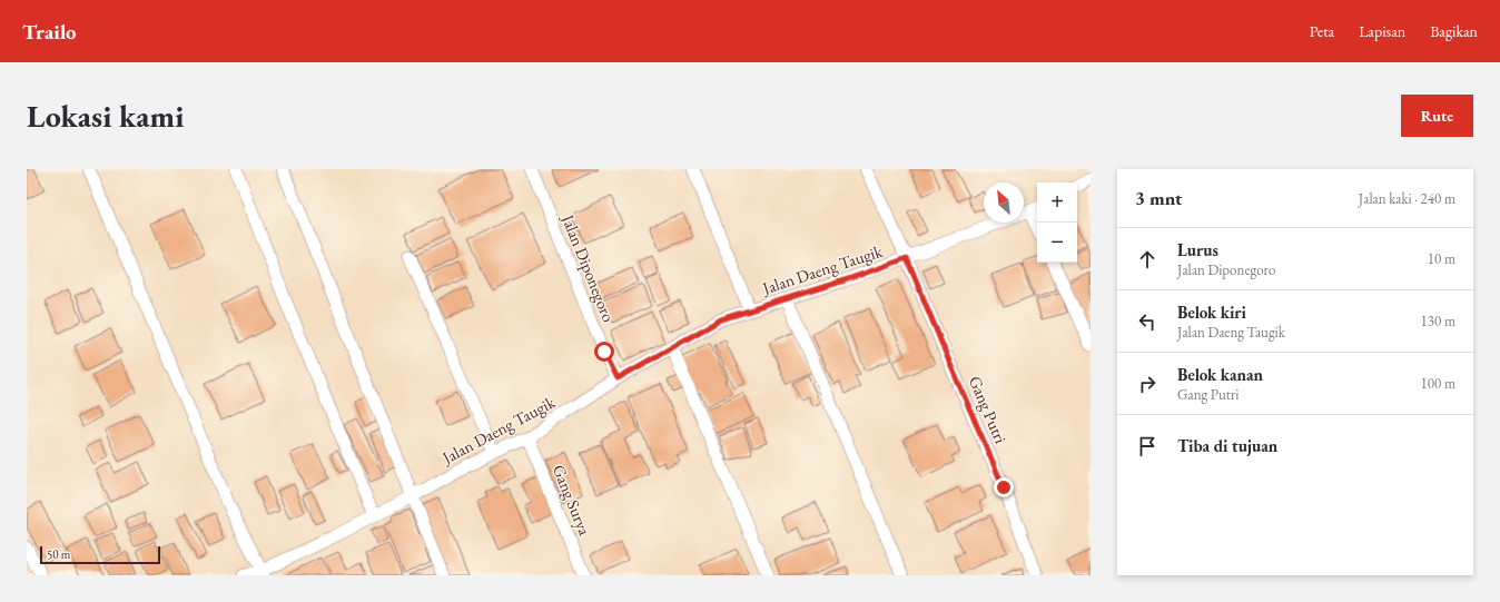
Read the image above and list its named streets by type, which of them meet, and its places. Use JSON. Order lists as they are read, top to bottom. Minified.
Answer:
{"streets":{"street":["Jalan Diponegoro","Jalan Daeng Taugik","Gang Putri","Gang Surya"]},"crossings":[["Jalan Diponegoro","Jalan Daeng Taugik"],["Jalan Daeng Taugik","Gang Putri"],["Jalan Daeng Taugik","Gang Surya"]],"scale_bar":"50 m","north":"top left","page":{"header":"Trailo","nav":["Peta","Lapisan","Bagikan"],"buttons":"Rute","title":"Lokasi kami","heading":["3 mnt","Jalan kaki · 240 m"],"map_buttons":["+","−"],"list":[["Lurus","Jalan Diponegoro","10 m"],["Belok kiri","Jalan Daeng Taugik","130 m"],["Belok kanan","Gang Putri","100 m"],"Tiba di tujuan"],"scale":"50 m"}}
